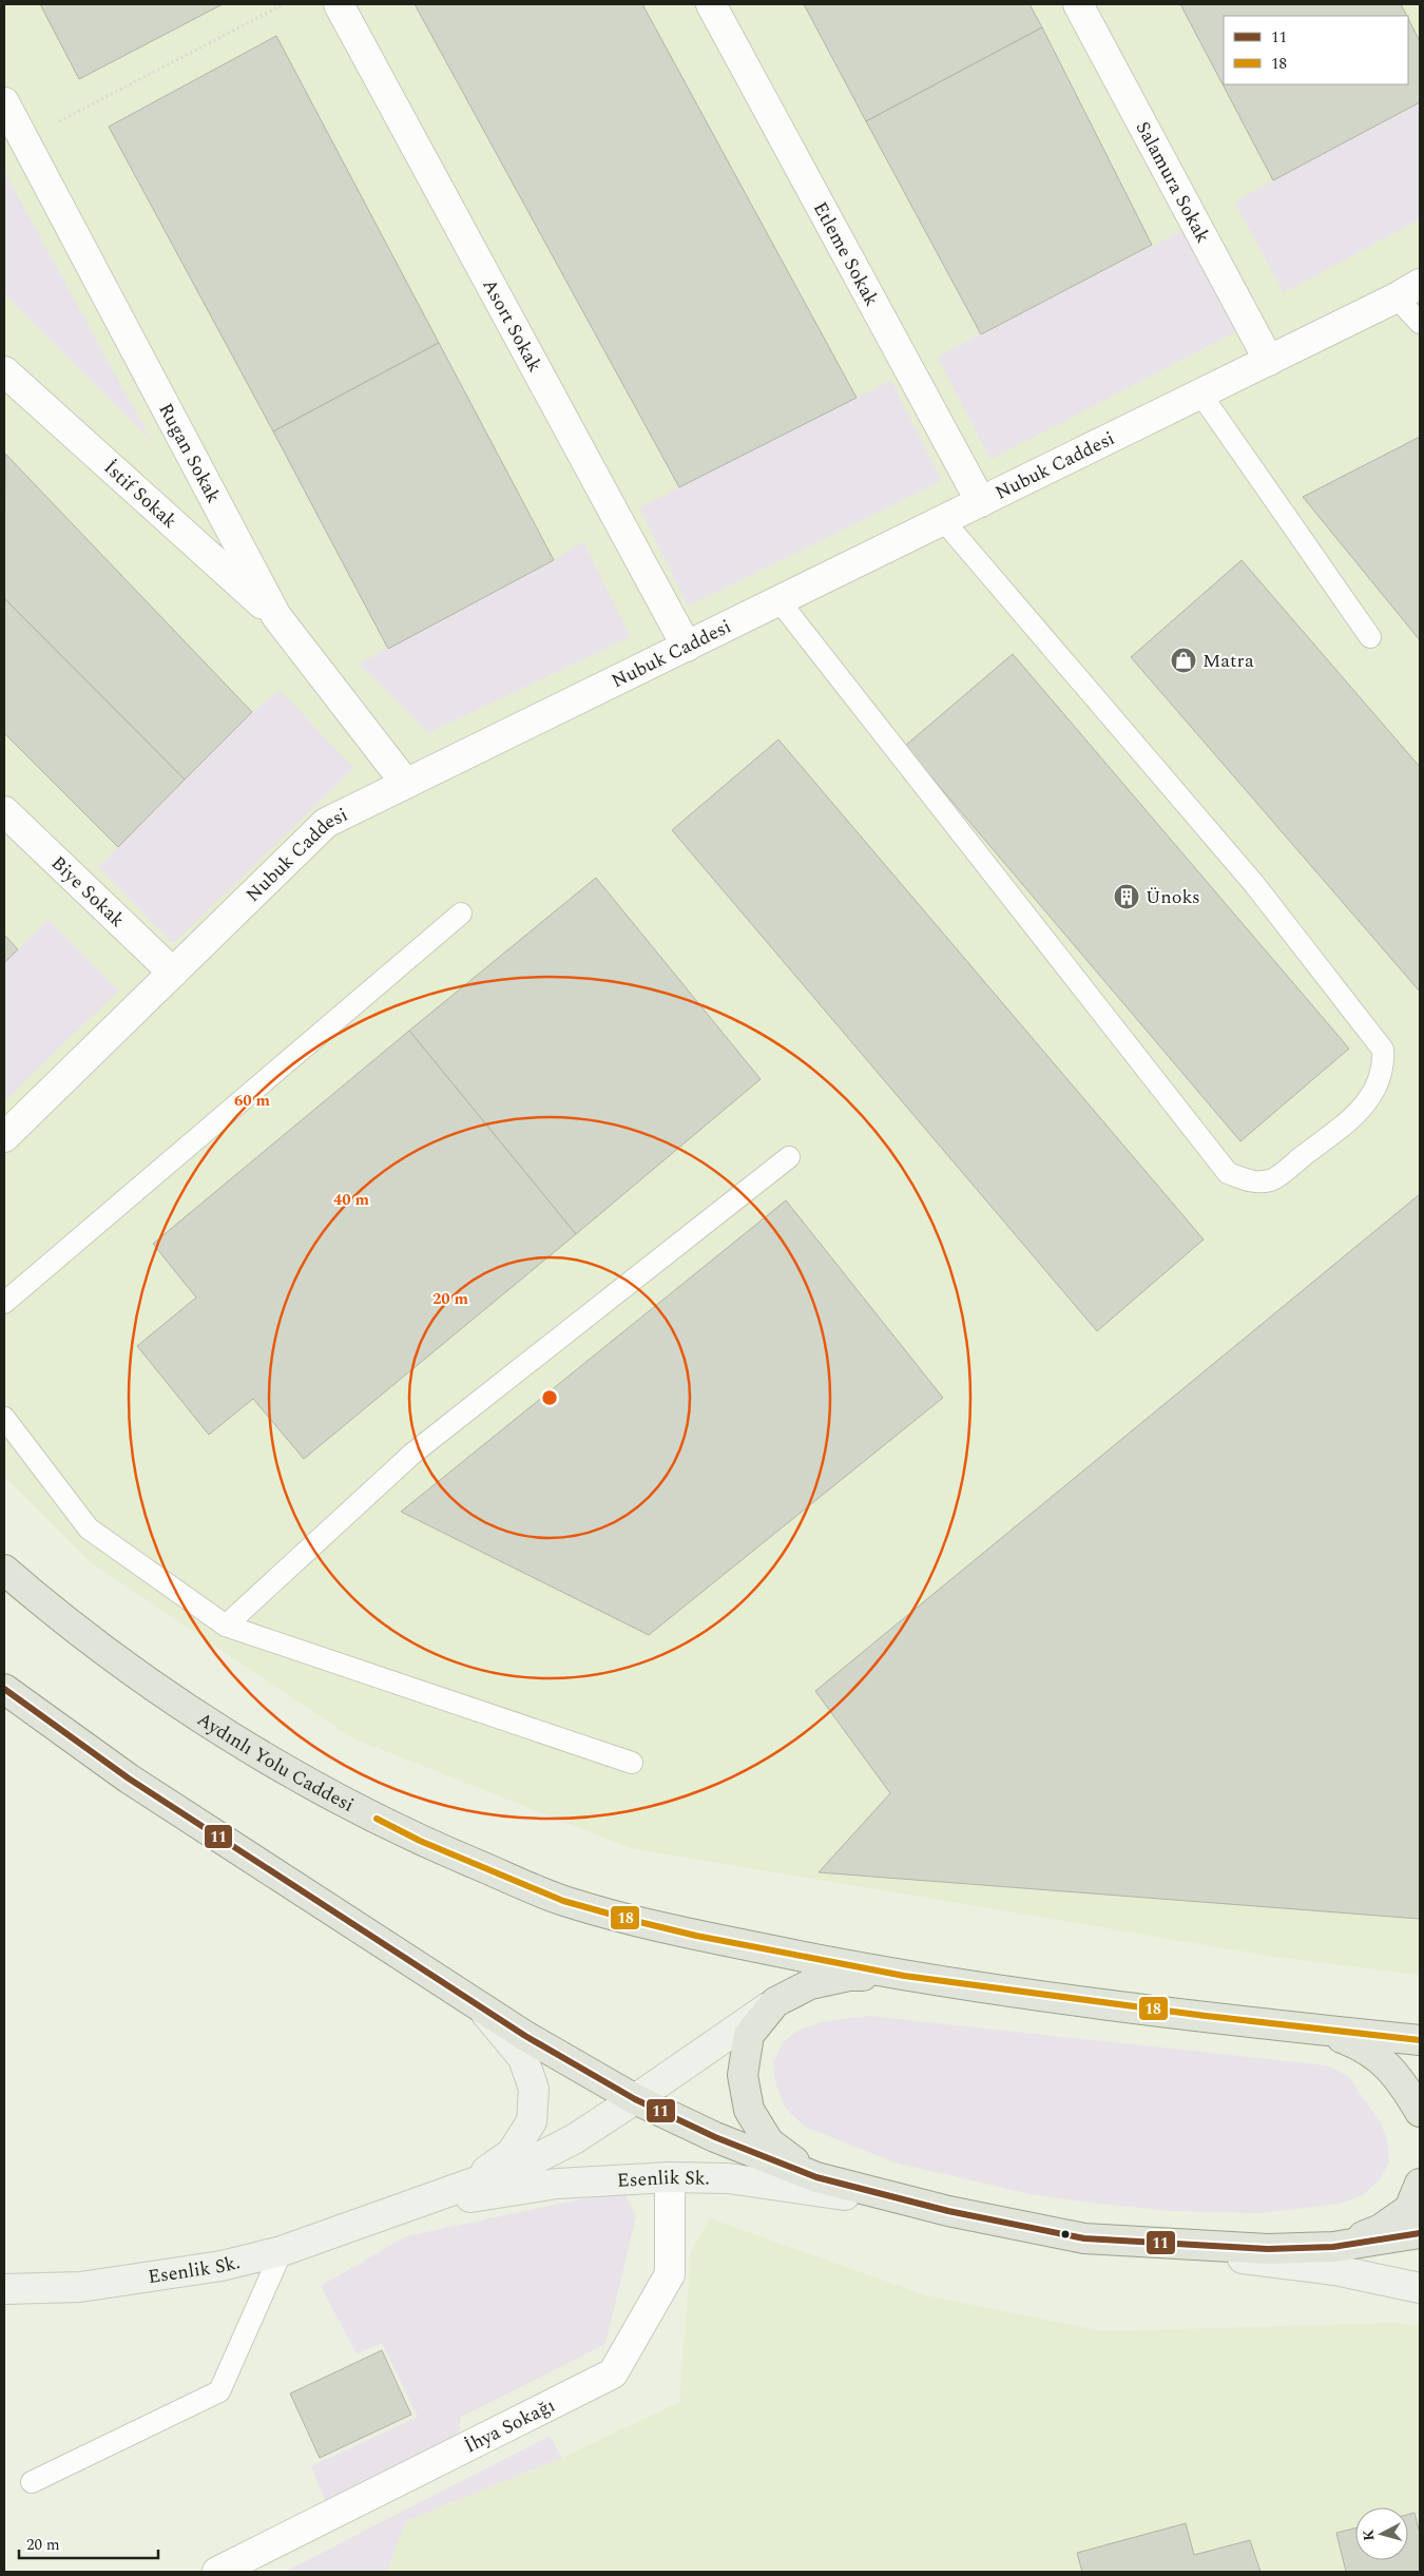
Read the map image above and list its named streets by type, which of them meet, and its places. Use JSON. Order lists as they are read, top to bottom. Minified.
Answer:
{"streets":{"main road":["Aydınlı Yolu Caddesi"],"street":["Salamura Sokak","Etleme Sokak","Asort Sokak","Rugan Sokak","Nubuk Caddesi","İstif Sokak","Biye Sokak","Esenlik Sk.","İhya Sokağı"]},"crossings":[["Salamura Sokak","Nubuk Caddesi"],["Etleme Sokak","Nubuk Caddesi"],["Asort Sokak","Nubuk Caddesi"],["Rugan Sokak","Nubuk Caddesi"],["Rugan Sokak","İstif Sokak"],["Nubuk Caddesi","Biye Sokak"],["Esenlik Sk.","İhya Sokağı"]],"places":{"shop":["Matra"],"building":["Ünoks"]},"lines":["transit line 11","transit line 18"],"legend":["11","18"],"scale_bar":"20 m","north":"left","rings":["60 m","40 m","20 m"]}
